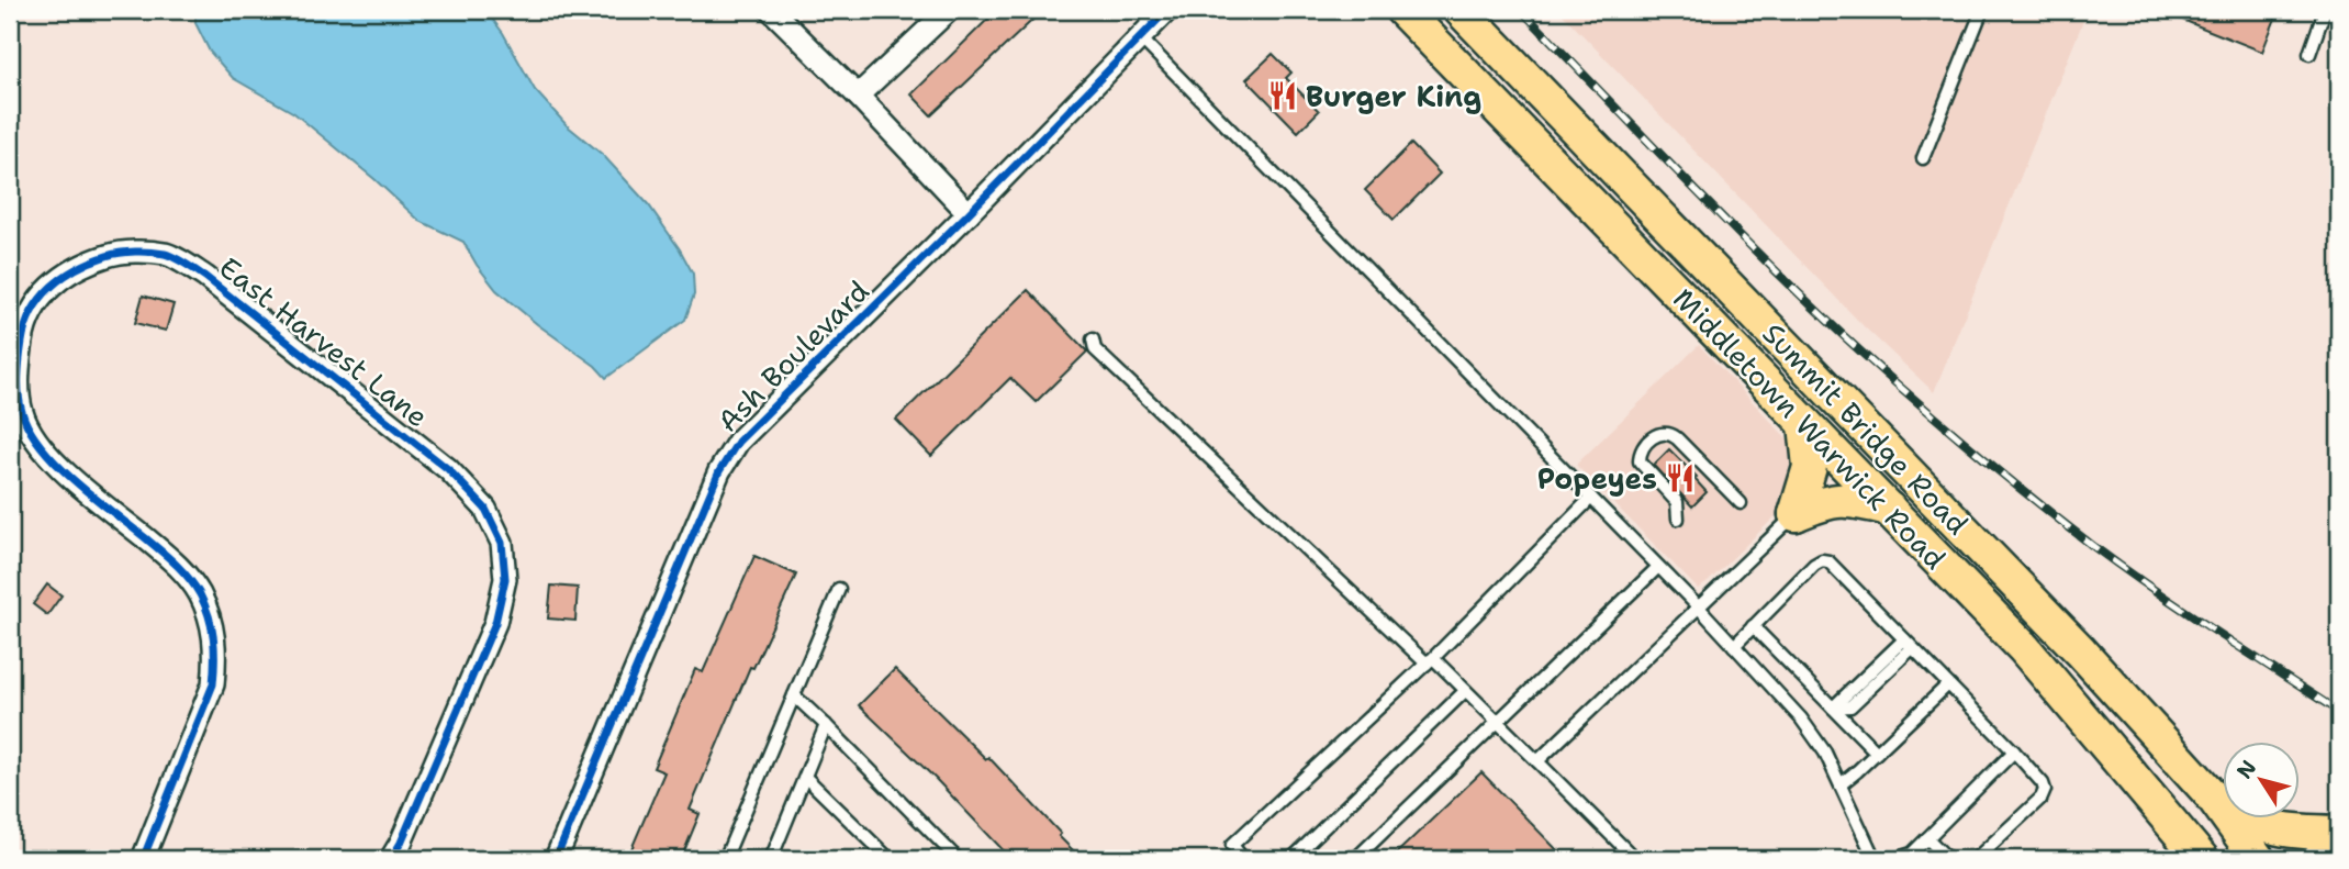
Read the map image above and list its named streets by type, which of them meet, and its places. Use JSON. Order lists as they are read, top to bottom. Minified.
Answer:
{"streets":{"main road":["Middletown Warwick Road","Summit Bridge Road"],"street":["East Harvest Lane","Ash Boulevard"]},"places":{"restaurant":["Burger King","Popeyes"]},"north":"top left"}
